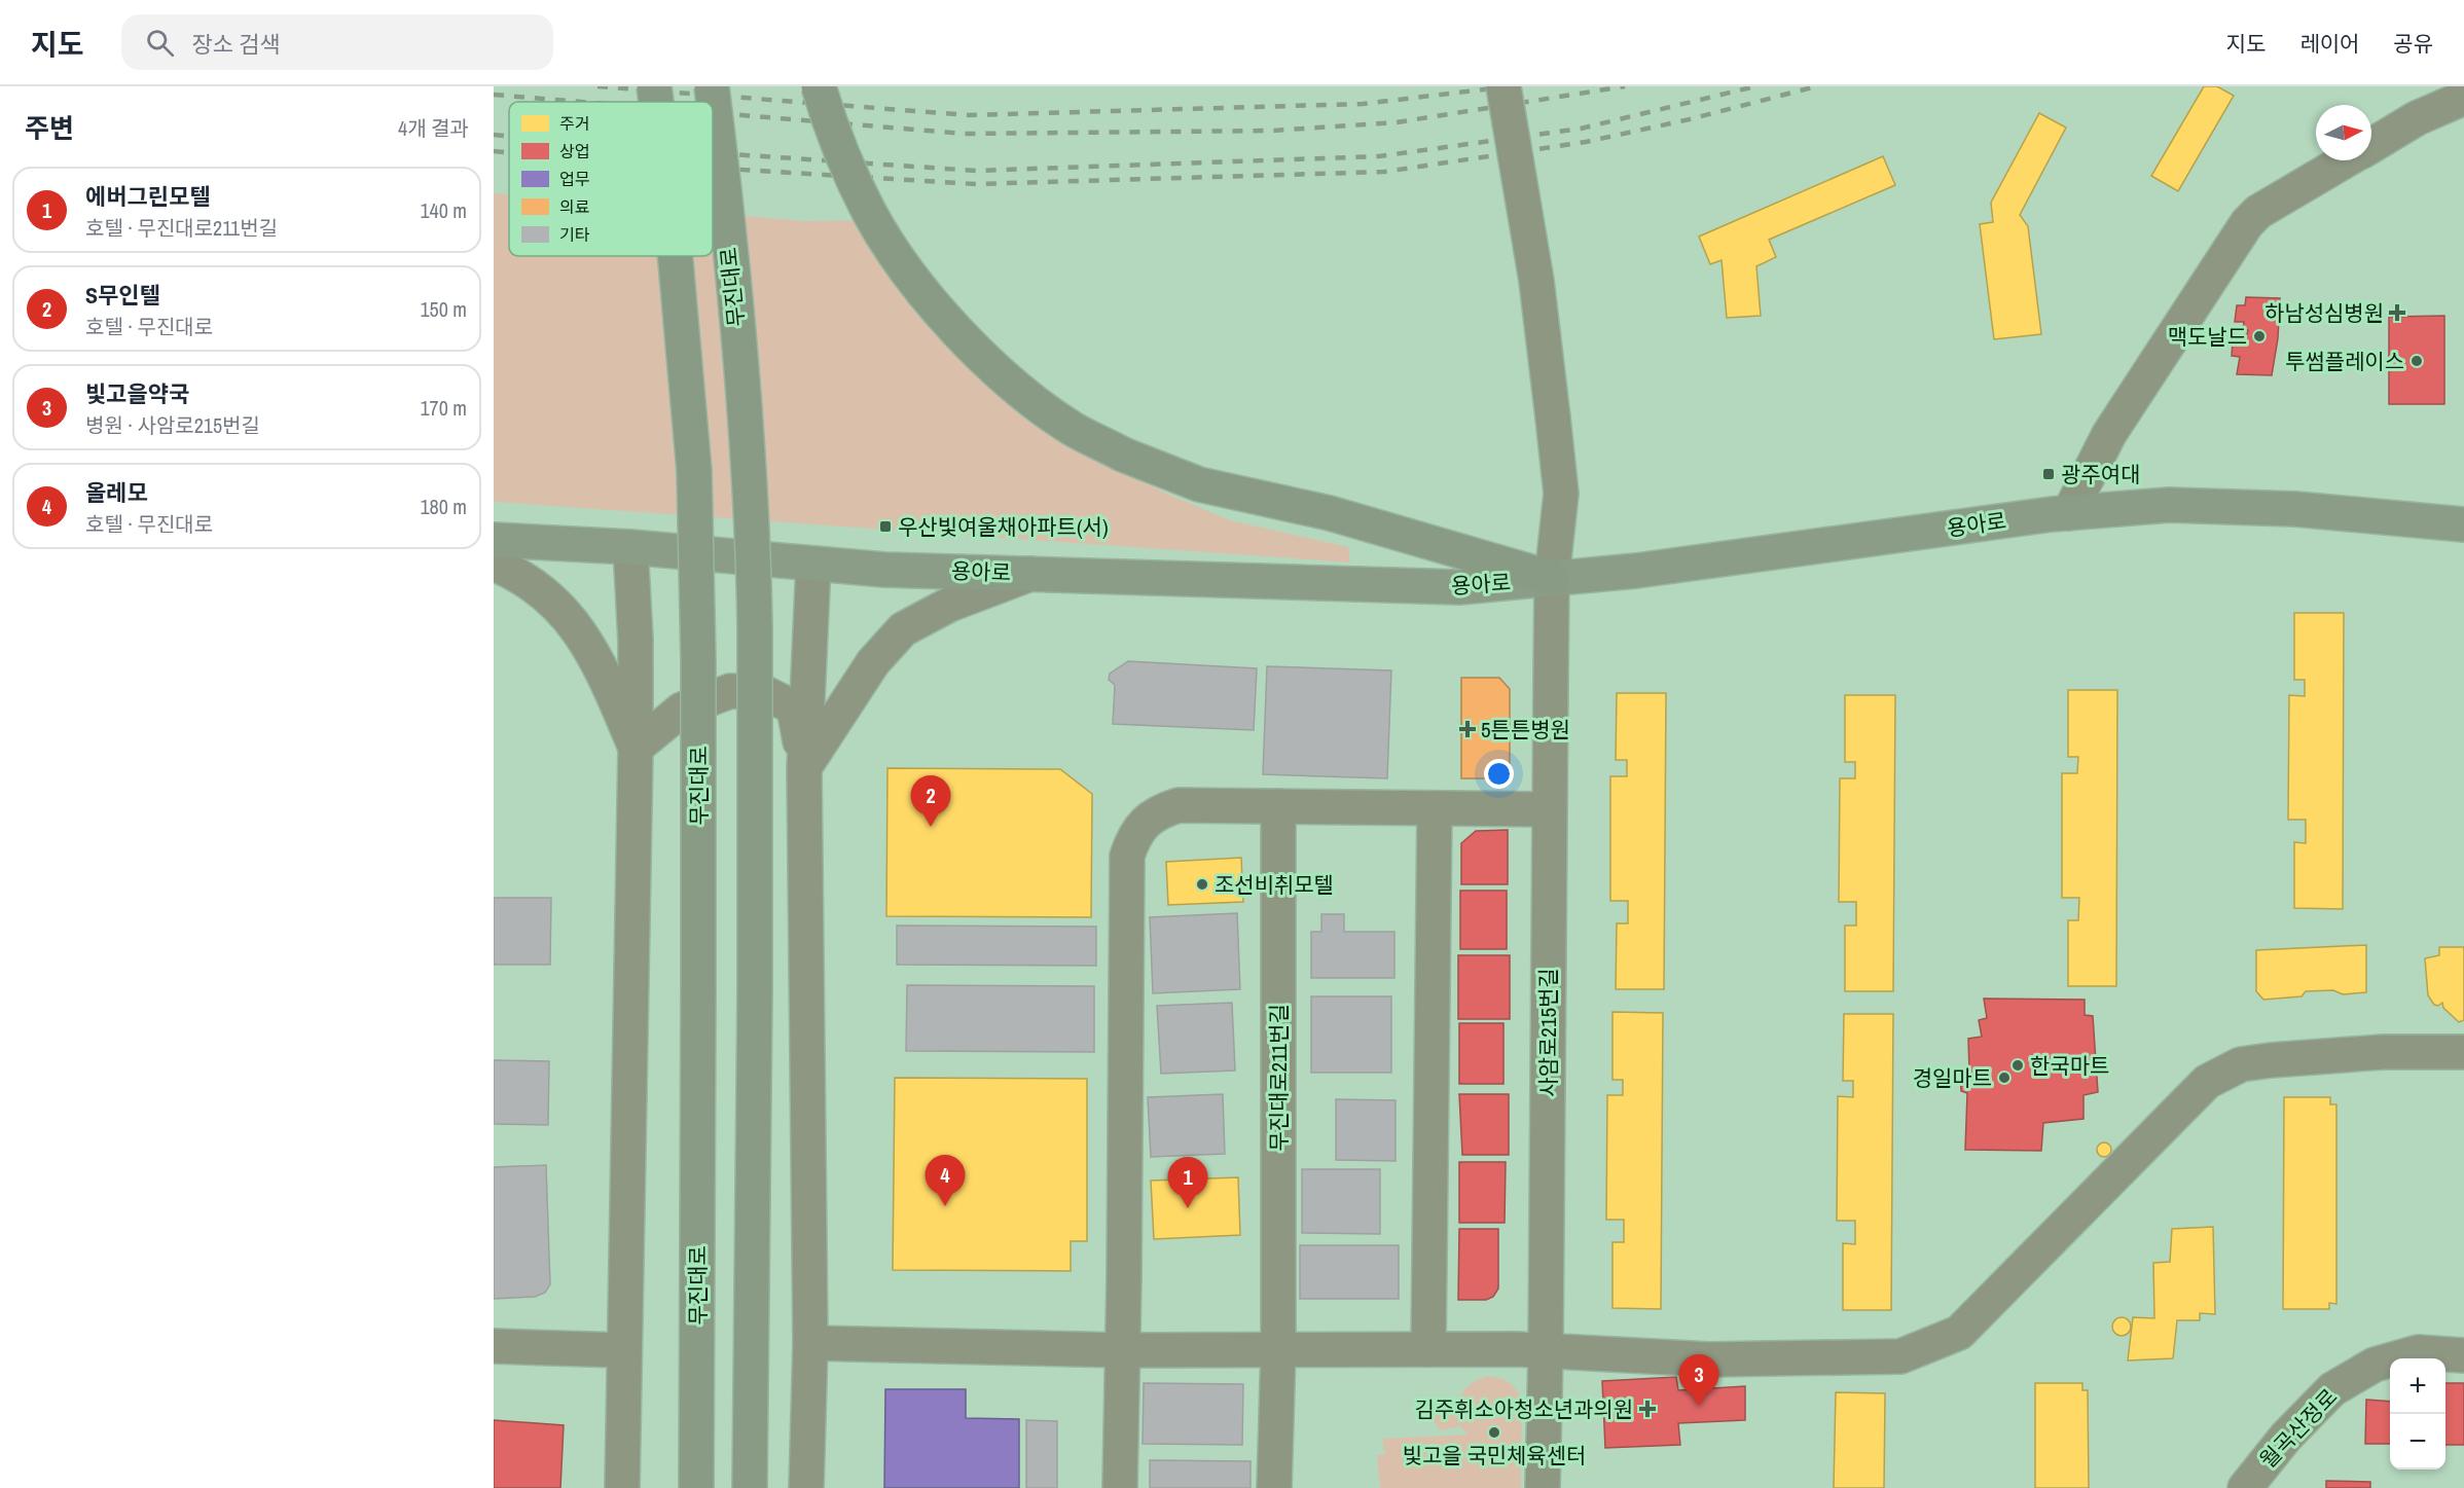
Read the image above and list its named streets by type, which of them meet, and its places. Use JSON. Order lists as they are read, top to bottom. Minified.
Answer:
{"streets":{"highway":["무진대로"],"main road":["용아로"],"street":["사암로215번길","무진대로211번길","월곡산정로"]},"crossings":[["용아로","사암로215번길"]],"places":{"health":["하남성심병원","5튼튼병원","김주휘소아청소년과의원"],"other":["맥도날드","투썸플레이스","조선비취모텔","한국마트","경일마트","빛고을 국민체육센터"],"transit":["광주여대","우산빛여울채아파트(서)"]},"legend":["주거","상업","업무","의료","기타"],"north":"right","page":{"header":"지도","search":"장소 검색","nav":["지도","레이어","공유"],"heading":["주변","4개 결과"],"list":[{"mark":"1","name":"에버그린모텔","note":"호텔 · 무진대로211번길","value":"140 m"},{"mark":"2","name":"S무인텔","note":"호텔 · 무진대로","value":"150 m"},{"mark":"3","name":"빛고을약국","note":"병원 · 사암로215번길","value":"170 m"},{"mark":"4","name":"올레모","note":"호텔 · 무진대로","value":"180 m"}],"pins":["2","4","1","3"],"map_buttons":["+","−"]}}
